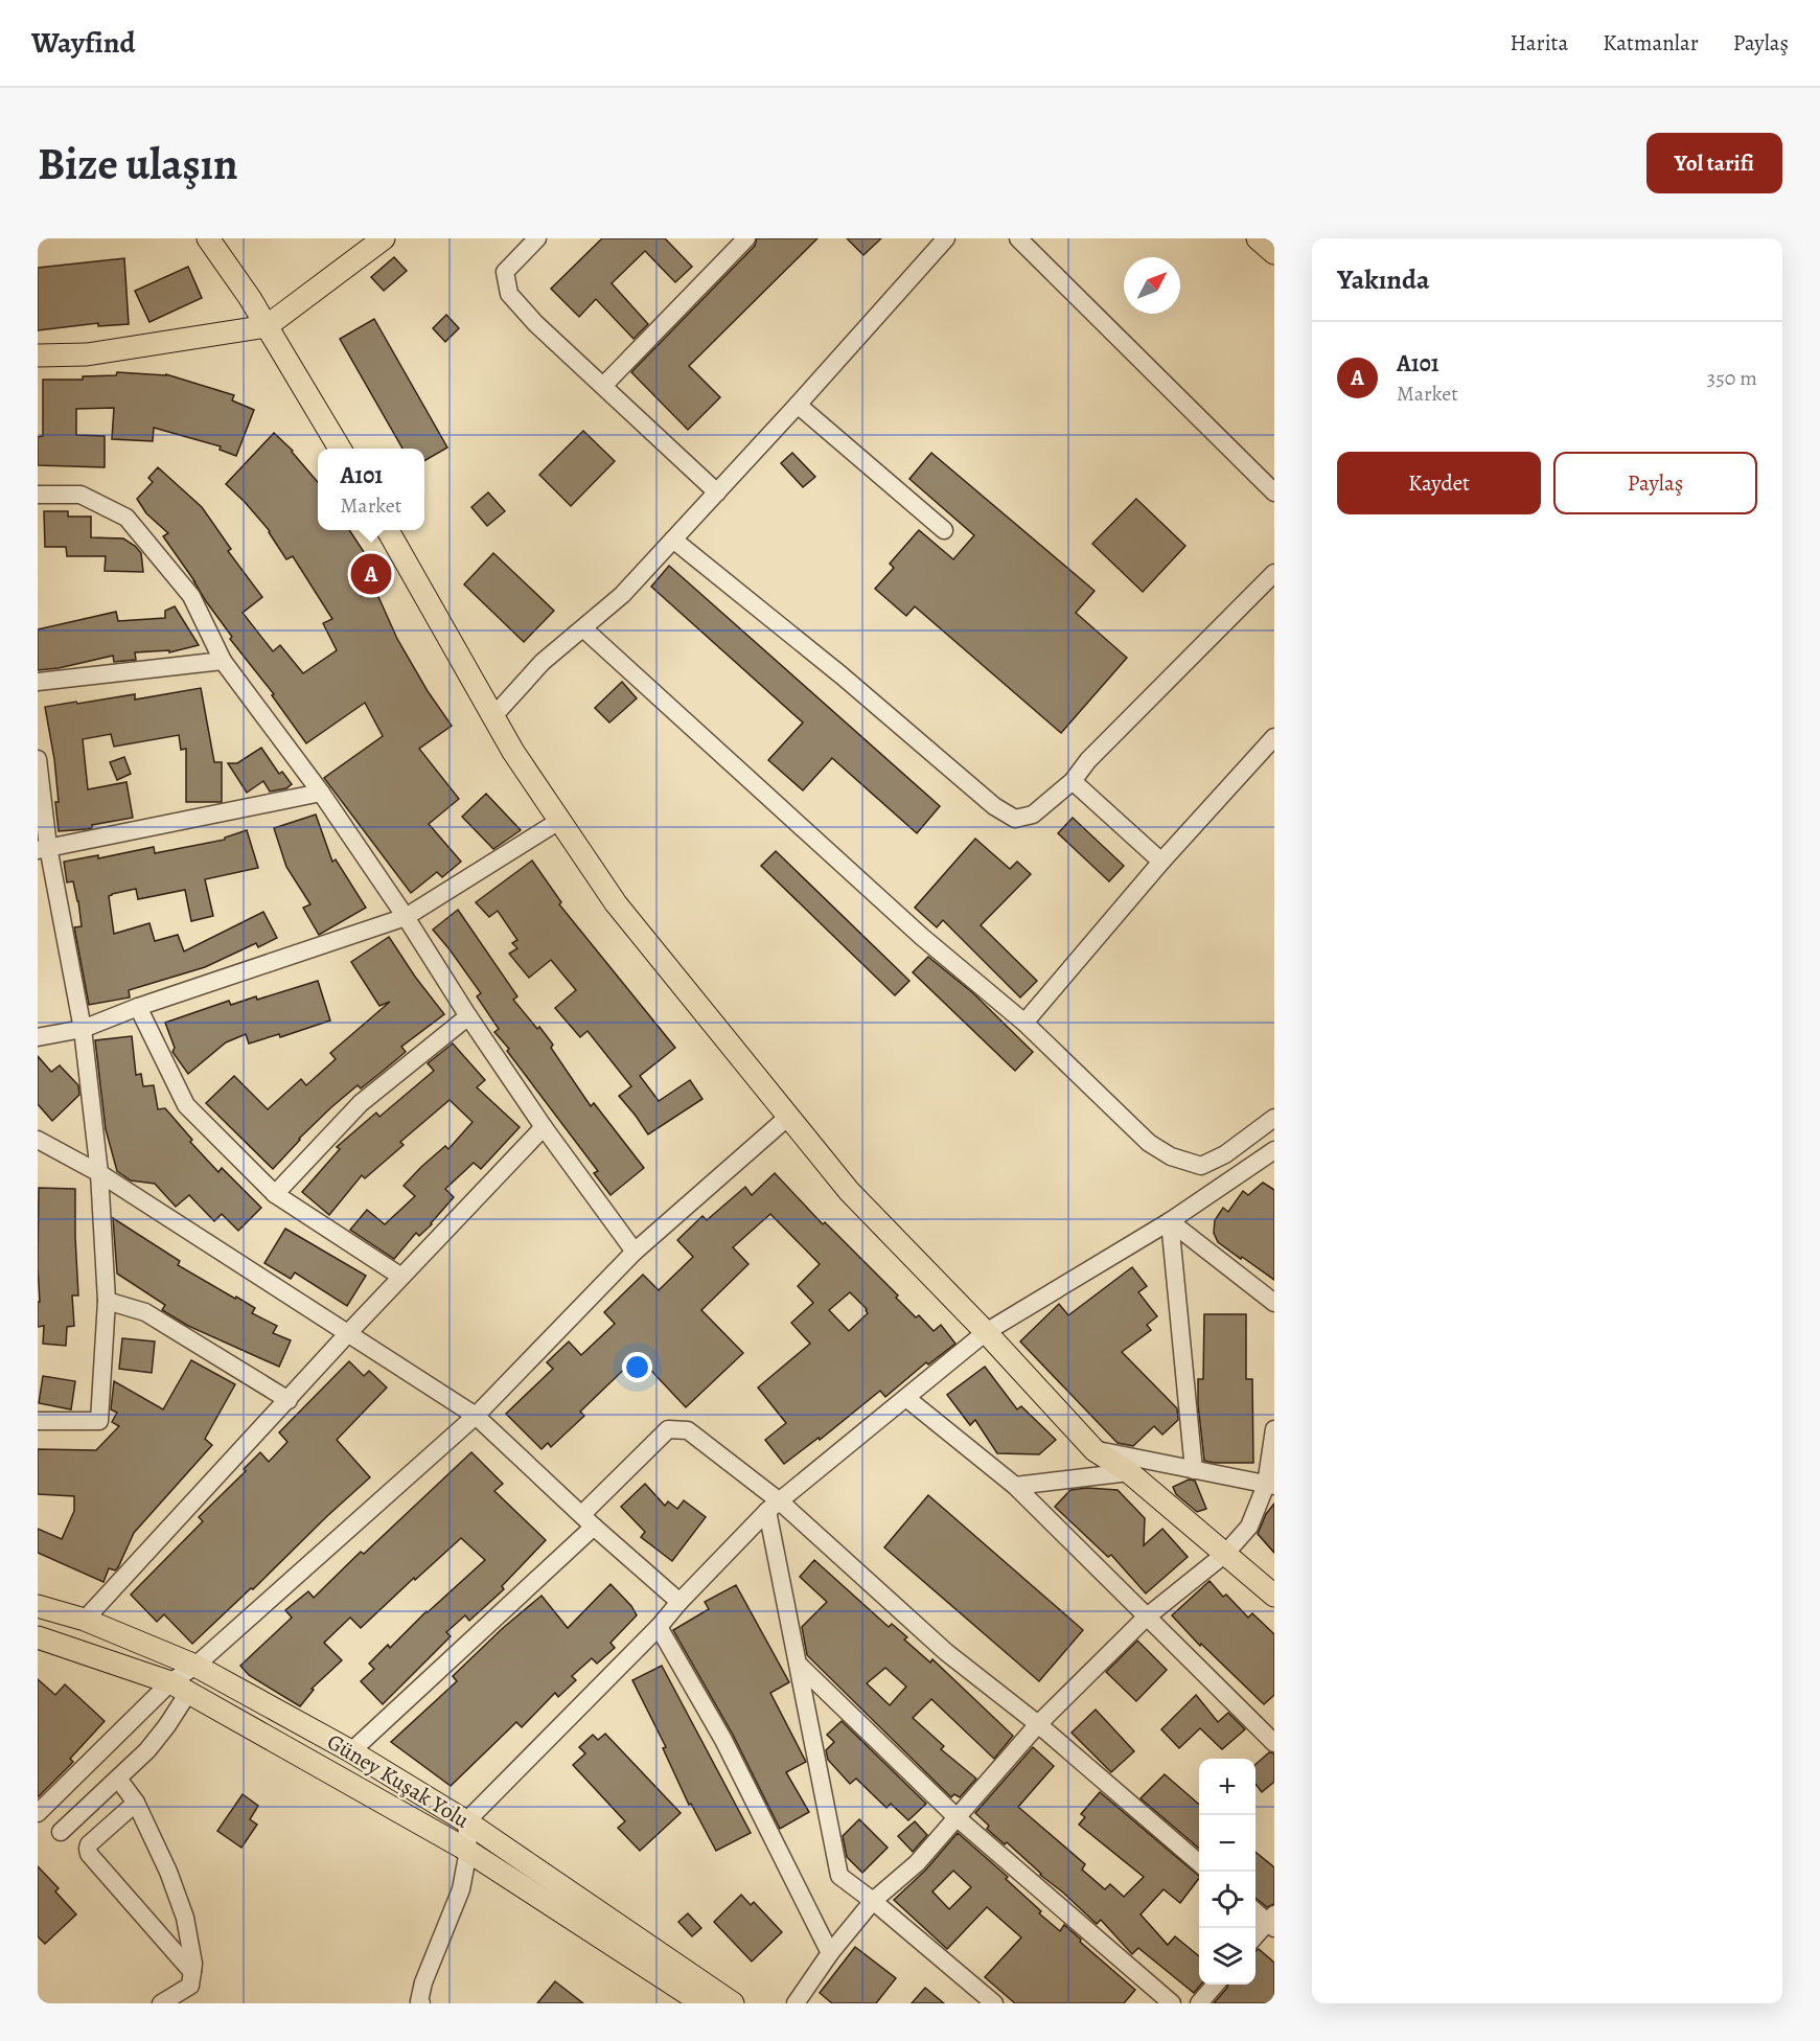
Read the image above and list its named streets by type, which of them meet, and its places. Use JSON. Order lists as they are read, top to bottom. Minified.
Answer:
{"streets":{"main road":["Güney Kuşak Yolu"]},"north":"top right","page":{"header":"Wayfind","nav":["Harita","Katmanlar","Paylaş"],"buttons":["Yol tarifi",["Kaydet","Paylaş"]],"title":"Bize ulaşın","heading":"Yakında","list":[{"mark":"A","name":"A101","note":"Market","value":"350 m"}],"popup":["A101","Market"],"pins":"A","map_buttons":["+","−"]}}
